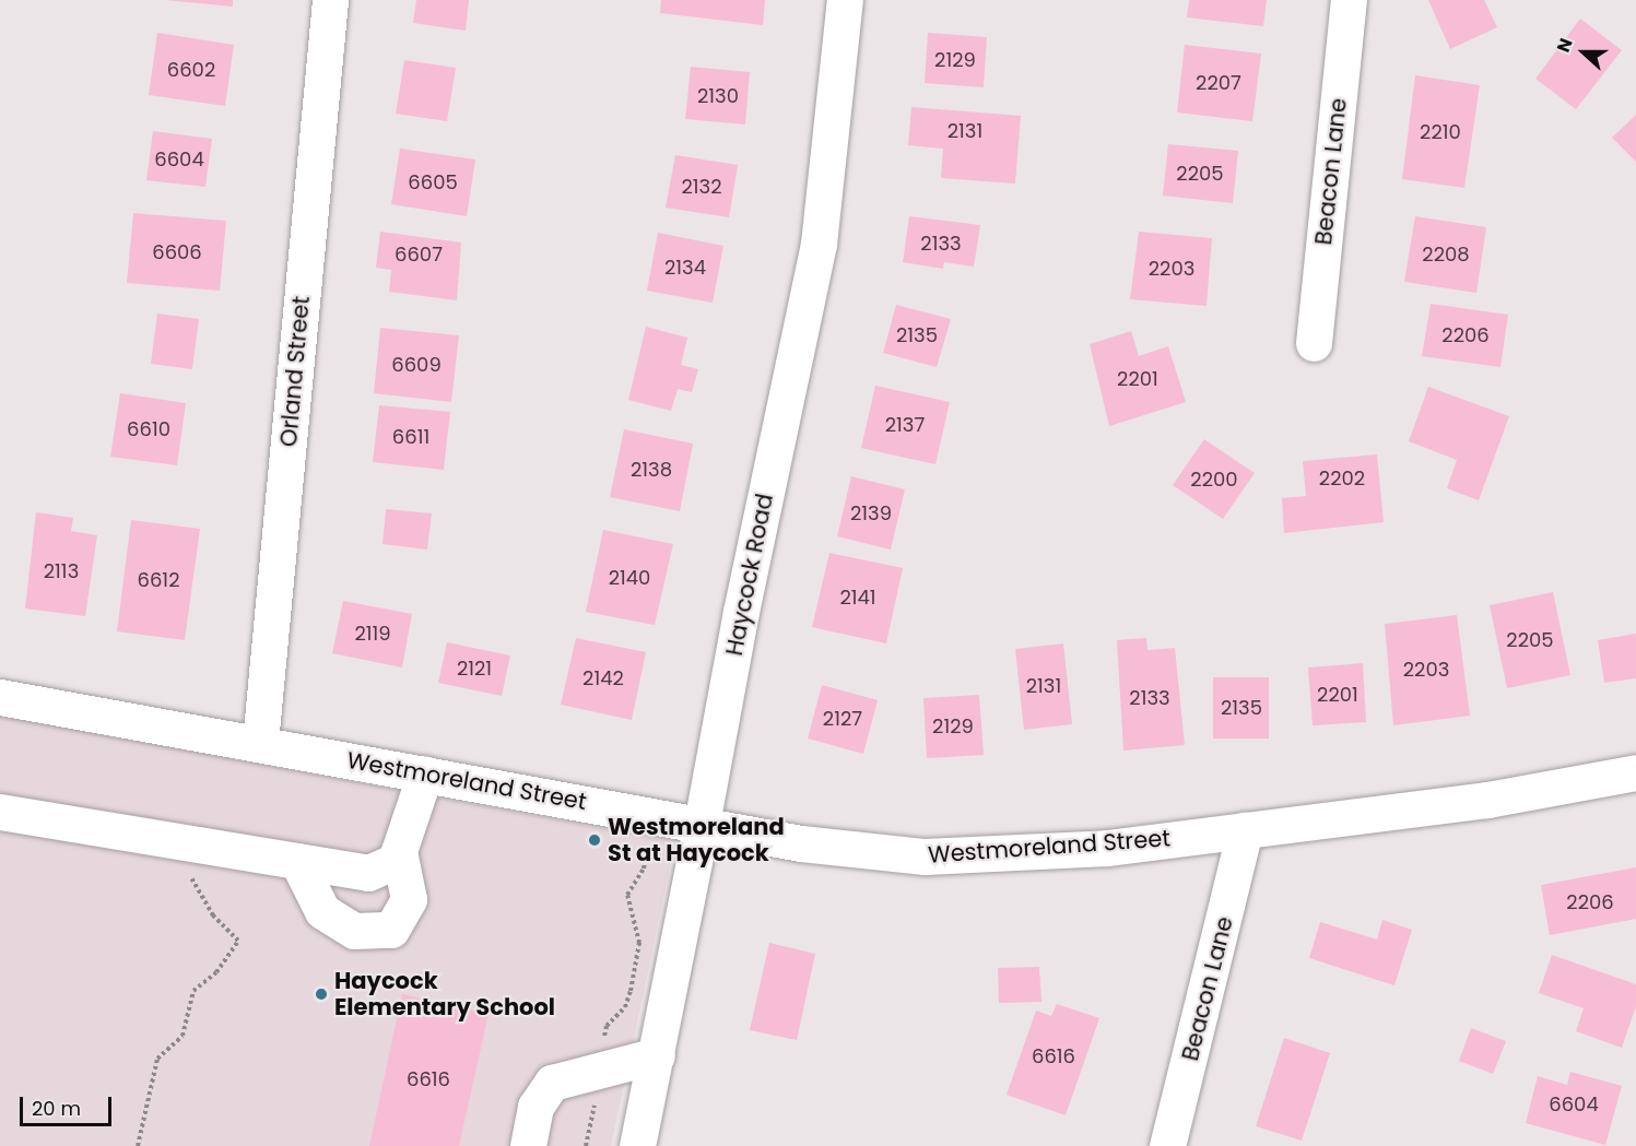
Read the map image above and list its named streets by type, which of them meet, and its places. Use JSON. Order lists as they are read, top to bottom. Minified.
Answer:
{"streets":{"street":["Beacon Lane","Orland Street","Haycock Road","Westmoreland Street"]},"crossings":[["Beacon Lane","Westmoreland Street"],["Orland Street","Westmoreland Street"],["Haycock Road","Westmoreland Street"]],"places":["Westmoreland St at Haycock","Haycock Elementary School"],"house_numbers":["2129","6602","2207","2130","2131","2210","6604","2205","6605","2132","2133","6606","6607","2208","2134","2203","2135","2206","6609","2201","2137","6610","6611","2138","2202","2200","2139","2113","2140","6612","2141","2119","2205","2121","2203","2142","2131","2201","2133","2135","2127","2129","2206","6616","6616","6604"],"scale_bar":"20 m","north":"left"}
